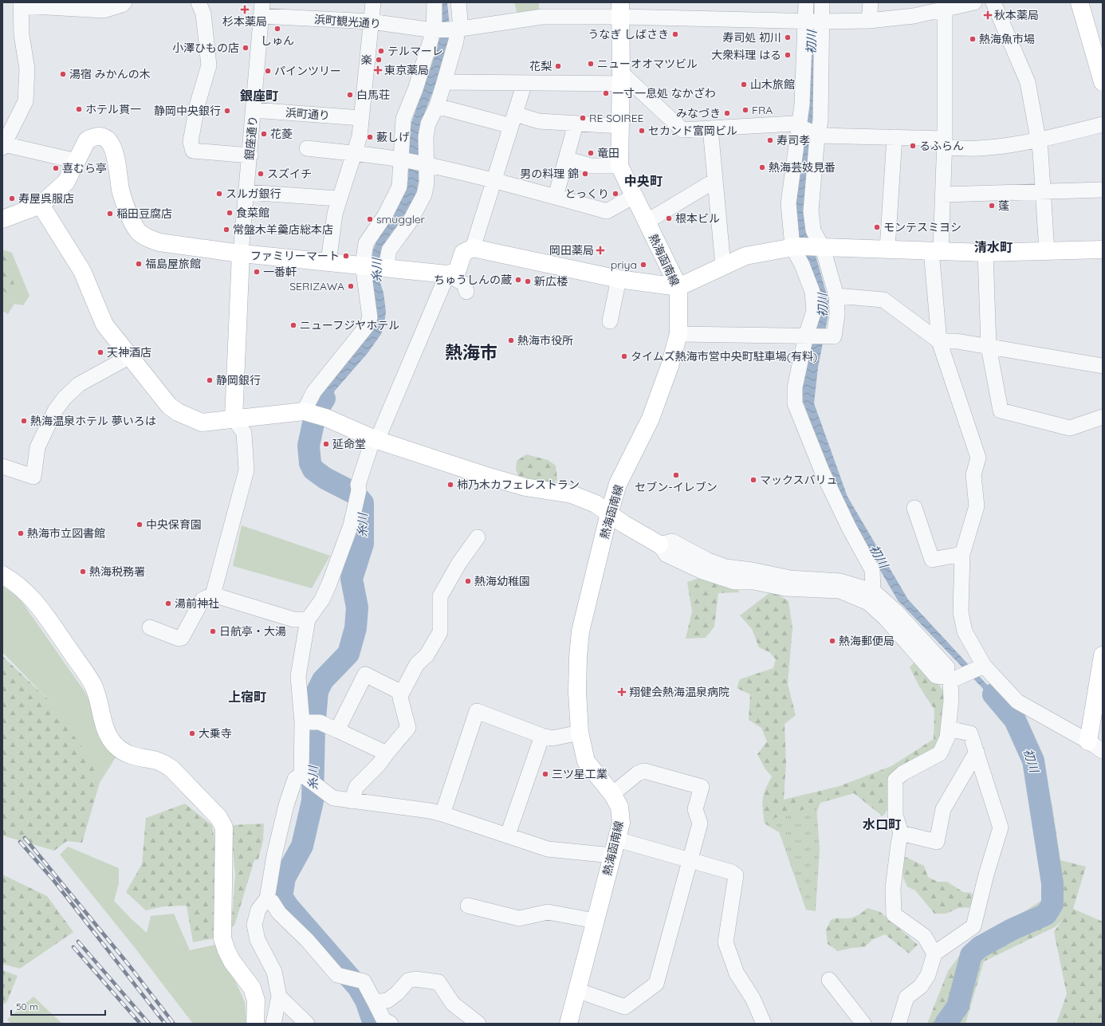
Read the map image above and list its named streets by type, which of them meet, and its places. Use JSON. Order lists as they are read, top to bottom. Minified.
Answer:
{"streets":{"street":["浜町観光通り","浜町通り","銀座通り","熱海函南線"]},"crossings":[["浜町観光通り","銀座通り"],["浜町観光通り","熱海函南線"],["浜町通り","銀座通り"]],"districts":["銀座町","中央町","清水町","熱海市","上宿町","水口町"],"water":["初川","糸川"],"places":{"health":["杉本薬局","秋本薬局","東京薬局","岡田薬局","翔健会熱海温泉病院"],"other":["しゅん","うなぎ しばさき","寿司処 初川","熱海魚市場","小澤ひもの店","テルマーレ","大衆料理 はる","楽","ニューオオマツビル","花梨","パインツリー","湯宿 みかんの木","山木旅館","一寸一息処 なかざわ","白馬荘","ホテル貫一","FRA","静岡中央銀行","みなづき","RE SOIREE","セカンド富岡ビル","花菱","藪しげ","寿司孝","るふらん","竜田","熱海芸妓見番","喜むら亭","スズイチ","男の料理 錦","スルガ銀行","とっくり","寿屋呉服店","蓬","食菜館","稲田豆腐店","根本ビル","smuggler","モンテスミヨシ","常盤木羊羹店総本店","ファミリーマート","福島屋旅館","priya","一番軒","ちゅうしんの蔵","新広楼","SERIZAWA","ニューフジヤホテル","熱海市役所","天神酒店","タイムズ熱海市営中央町駐車場(有料)","静岡銀行","熱海温泉ホテル 夢いろは","延命堂","セブン-イレブン","マックスバリュ","柿乃木カフェレストラン","中央保育園","熱海市立図書館","熱海税務署","熱海幼稚園","湯前神社","日航亭・大湯","熱海郵便局","大乗寺","三ツ星工業"]},"scale_bar":"50 m"}
